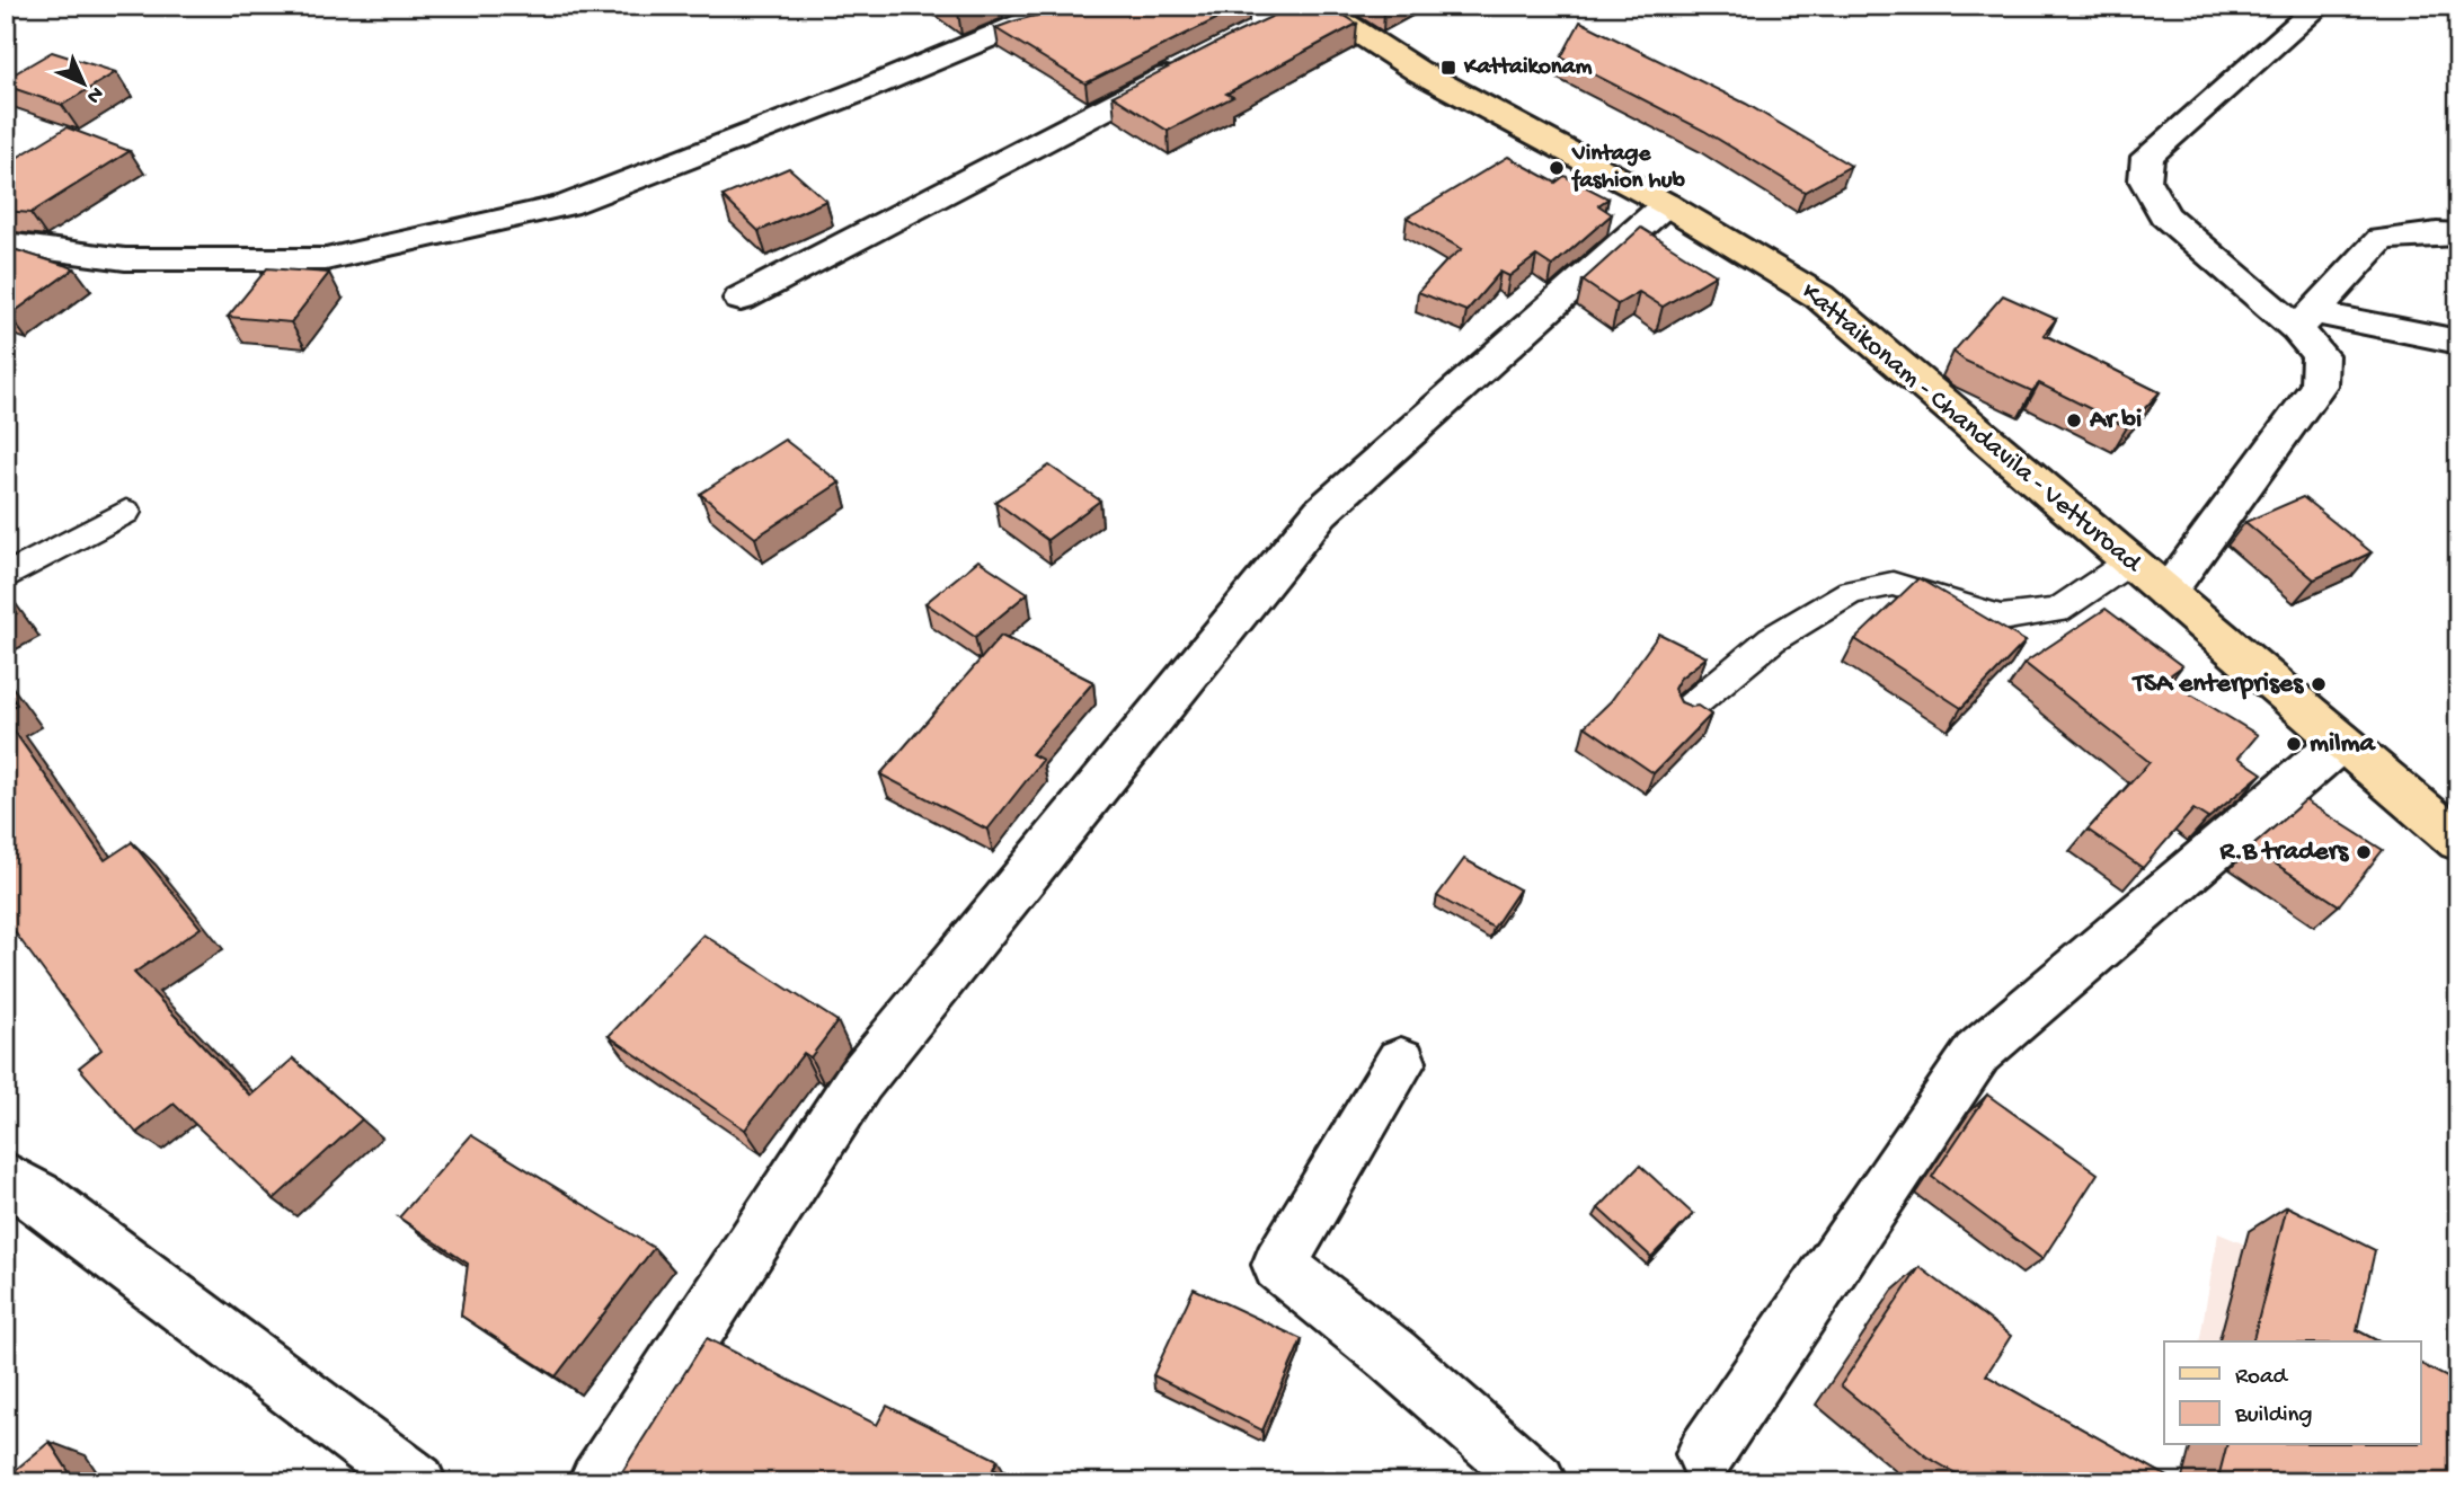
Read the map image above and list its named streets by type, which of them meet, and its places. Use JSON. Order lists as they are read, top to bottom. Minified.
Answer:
{"streets":{"main road":["Kattaikonam - Chandavila - Vetturoad"]},"places":{"transit":["Kattaikonam"],"other":["Vintage fashion hub","Ar bi","TSA enterprises","milma","R.B traders"]},"legend":["Road","Building"],"north":"bottom right"}
